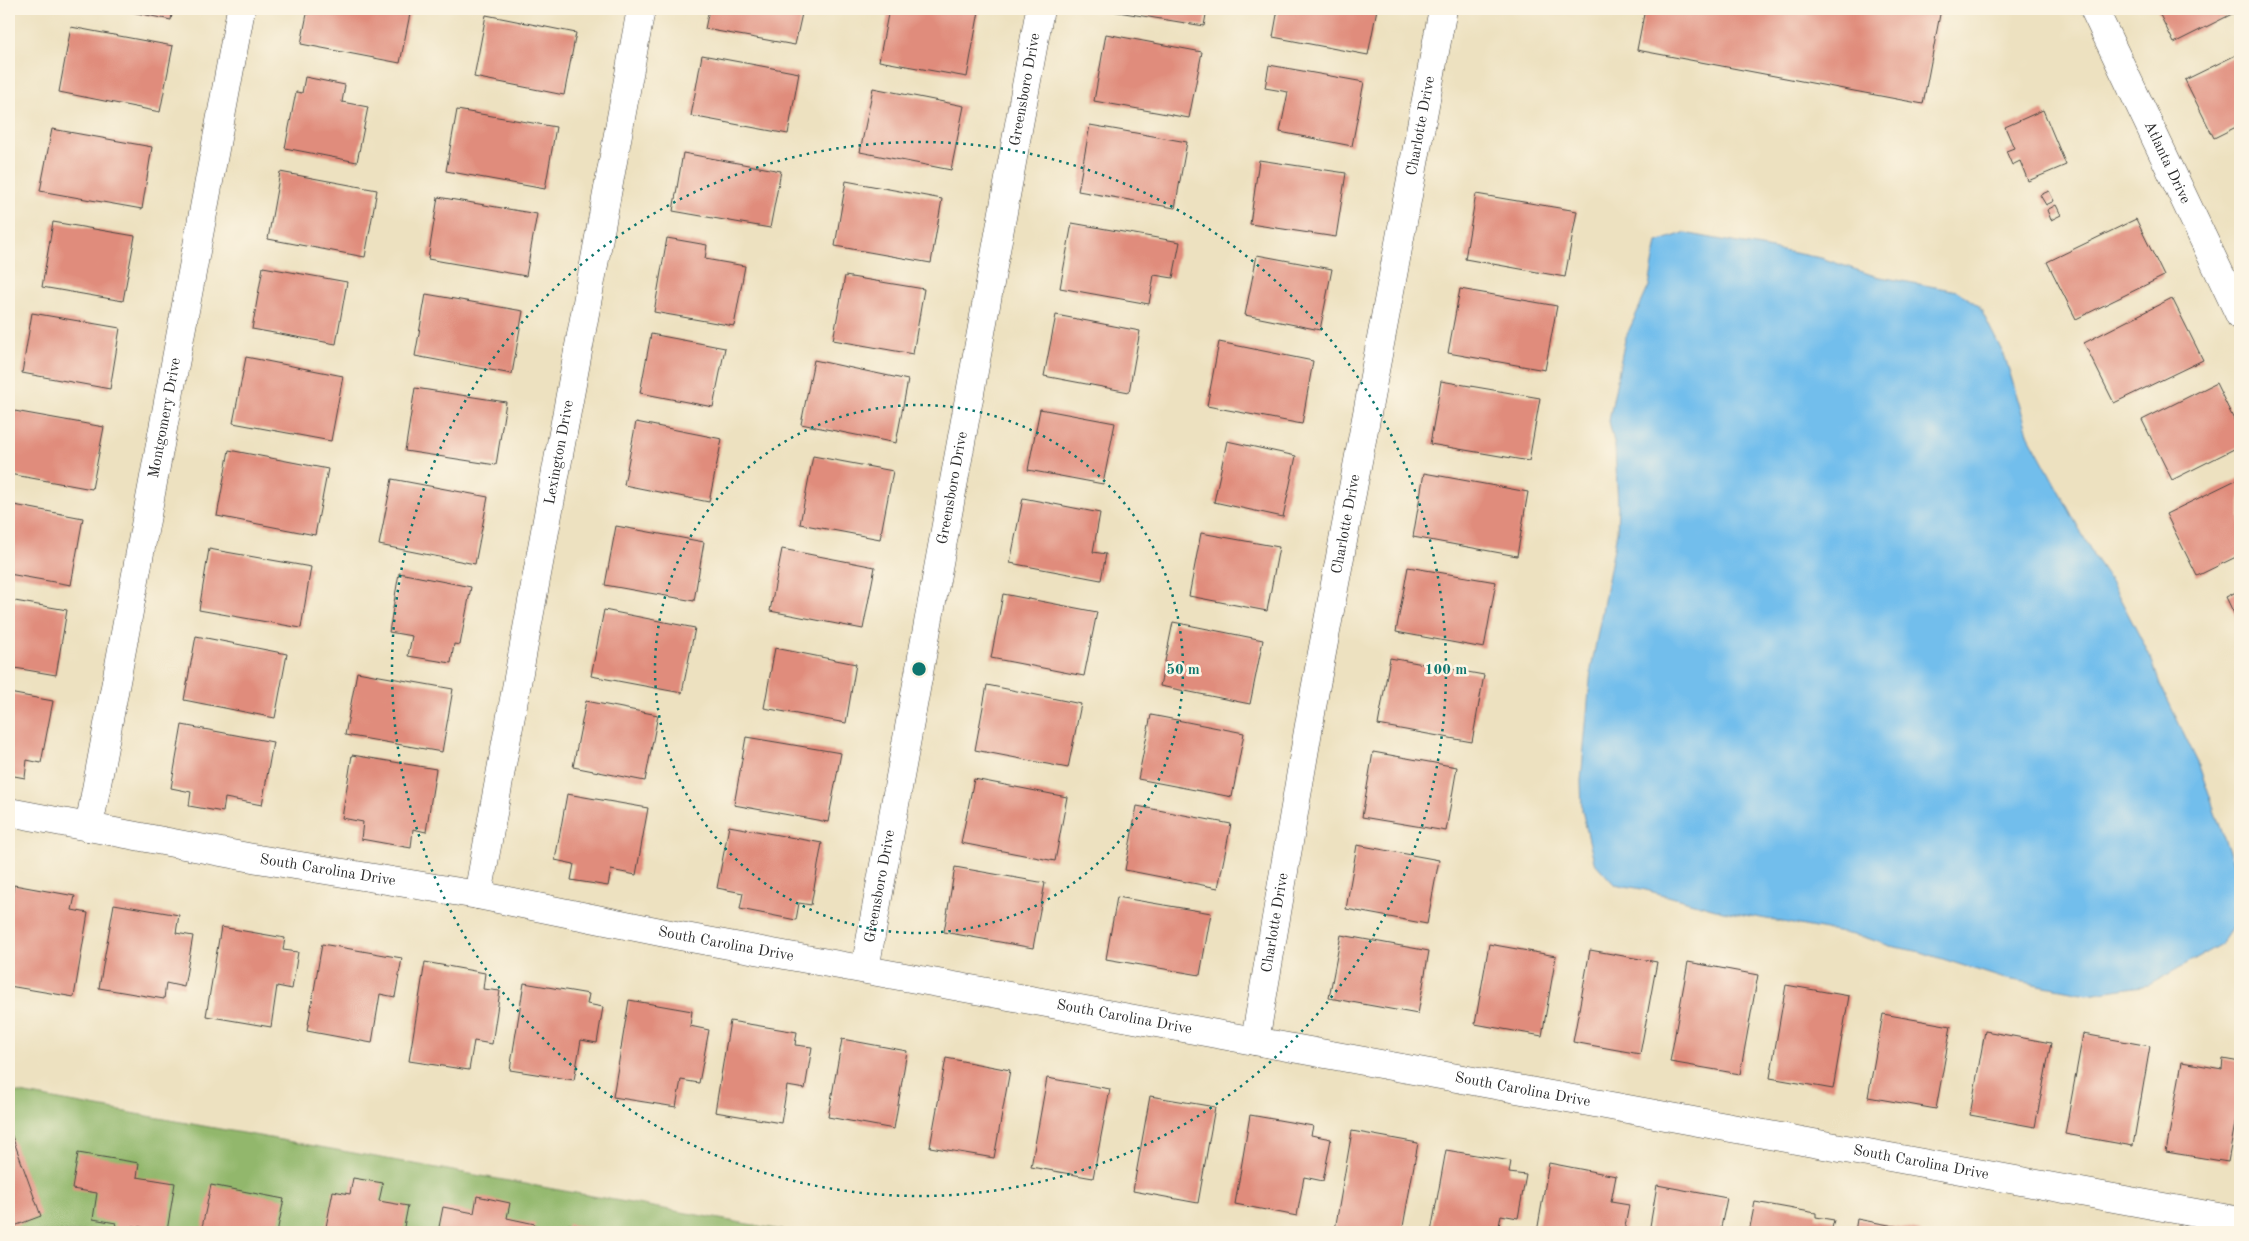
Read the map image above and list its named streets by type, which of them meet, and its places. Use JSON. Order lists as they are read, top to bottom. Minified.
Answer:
{"streets":{"street":["Greensboro Drive","Charlotte Drive","Atlanta Drive","Montgomery Drive","Lexington Drive","South Carolina Drive"]},"crossings":[["Greensboro Drive","South Carolina Drive"],["Charlotte Drive","South Carolina Drive"],["Montgomery Drive","South Carolina Drive"],["Lexington Drive","South Carolina Drive"]],"rings":["50 m","100 m"]}
